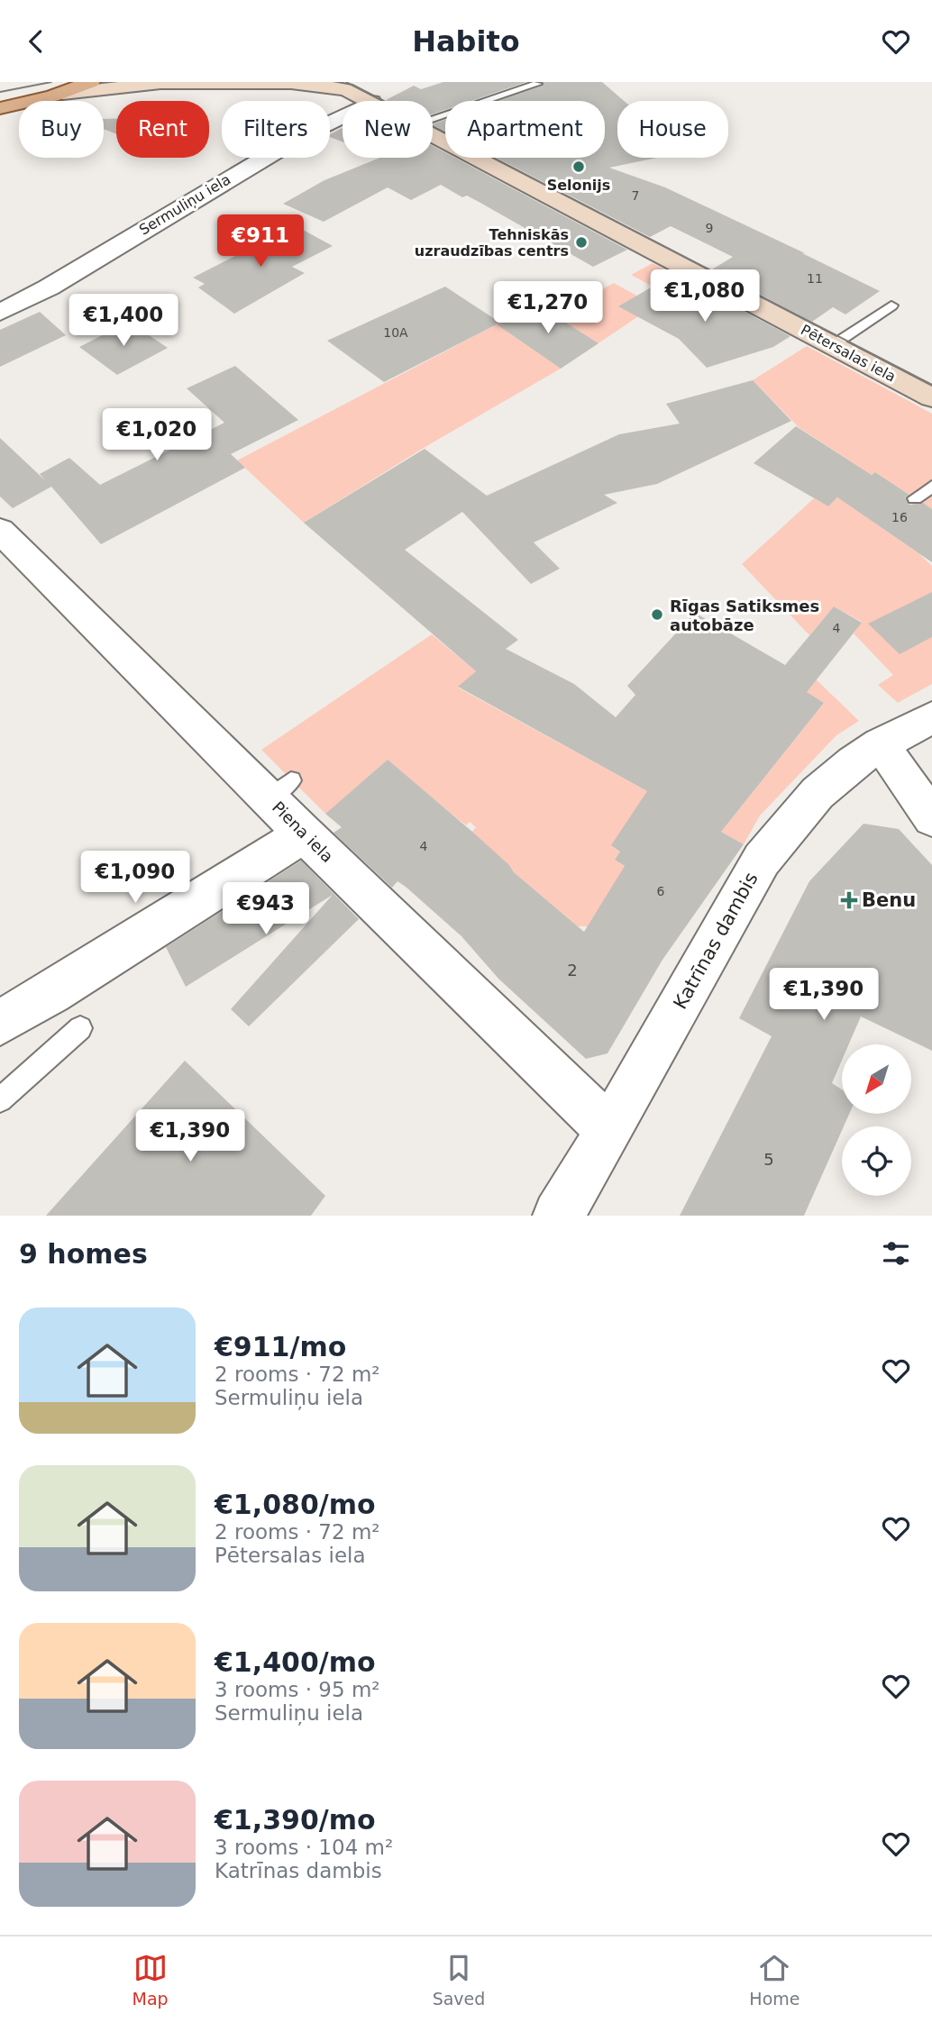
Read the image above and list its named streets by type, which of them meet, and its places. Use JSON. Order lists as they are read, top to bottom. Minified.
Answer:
{"streets":{"street":["Sermuliņu iela","Pētersalas iela","Piena iela","Katrīnas dambis"]},"crossings":[["Sermuliņu iela","Pētersalas iela"],["Piena iela","Katrīnas dambis"]],"places":{"other":["Selonijs","Tehniskās uzraudzības centrs","Rīgas Satiksmes autobāze"],"health":["Benu"]},"house_numbers":["7","9","11","10A","16","4","4","6","2","5"],"north":"bottom left","page":{"header":"Habito","chip":["Buy","Rent","Filters","New","Apartment","House"],"price":["€911","€1,080","€1,270","€1,400","€1,020","€1,090","€943","€1,390","€1,390"],"heading":"9 homes","list":[{"name":"€911/mo","note":"2 rooms · 72 m² · Sermuliņu iela"},{"name":"€1,080/mo","note":"2 rooms · 72 m² · Pētersalas iela"},{"name":"€1,400/mo","note":"3 rooms · 95 m² · Sermuliņu iela"},{"name":"€1,390/mo","note":"3 rooms · 104 m² · Katrīnas dambis"}],"tabs":["Map","Saved","Home"]}}
